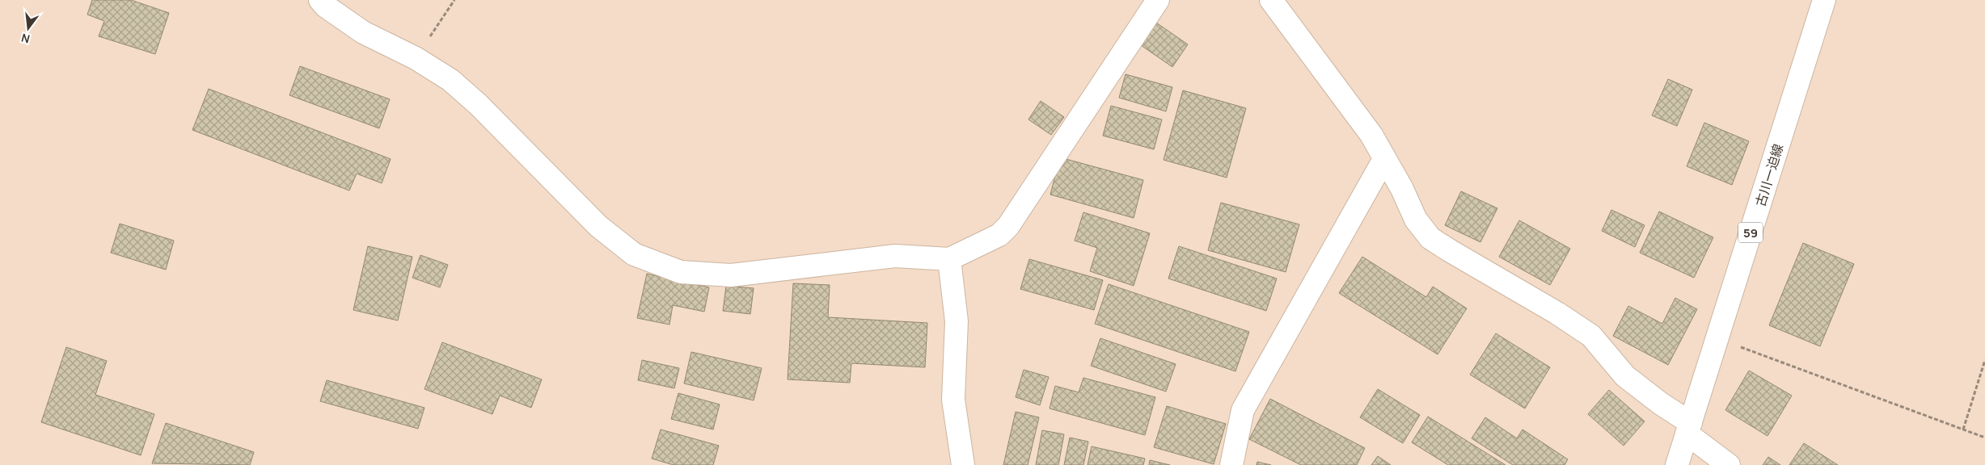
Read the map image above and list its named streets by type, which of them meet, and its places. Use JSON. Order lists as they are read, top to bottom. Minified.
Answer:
{"streets":{"street":["古川一迫線","59"]},"north":"bottom"}
